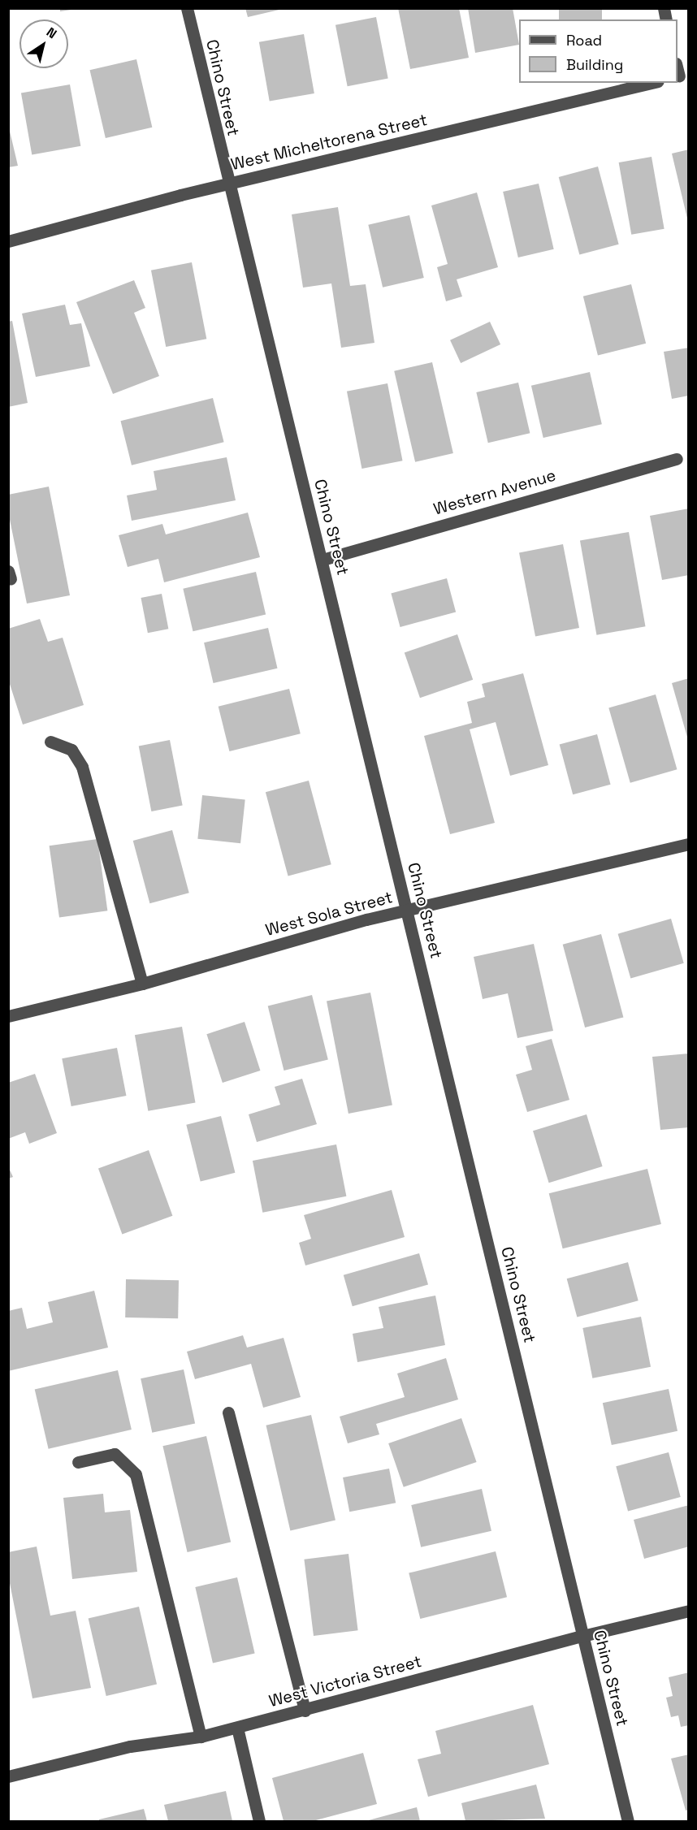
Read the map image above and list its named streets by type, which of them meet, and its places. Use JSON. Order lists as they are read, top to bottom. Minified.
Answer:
{"streets":{"street":["Chino Street","West Micheltorena Street","Western Avenue","West Sola Street","West Victoria Street"]},"crossings":[["Chino Street","West Micheltorena Street"],["Chino Street","Western Avenue"],["Chino Street","West Sola Street"],["Chino Street","West Victoria Street"]],"legend":["Road","Building"],"north":"top right"}
